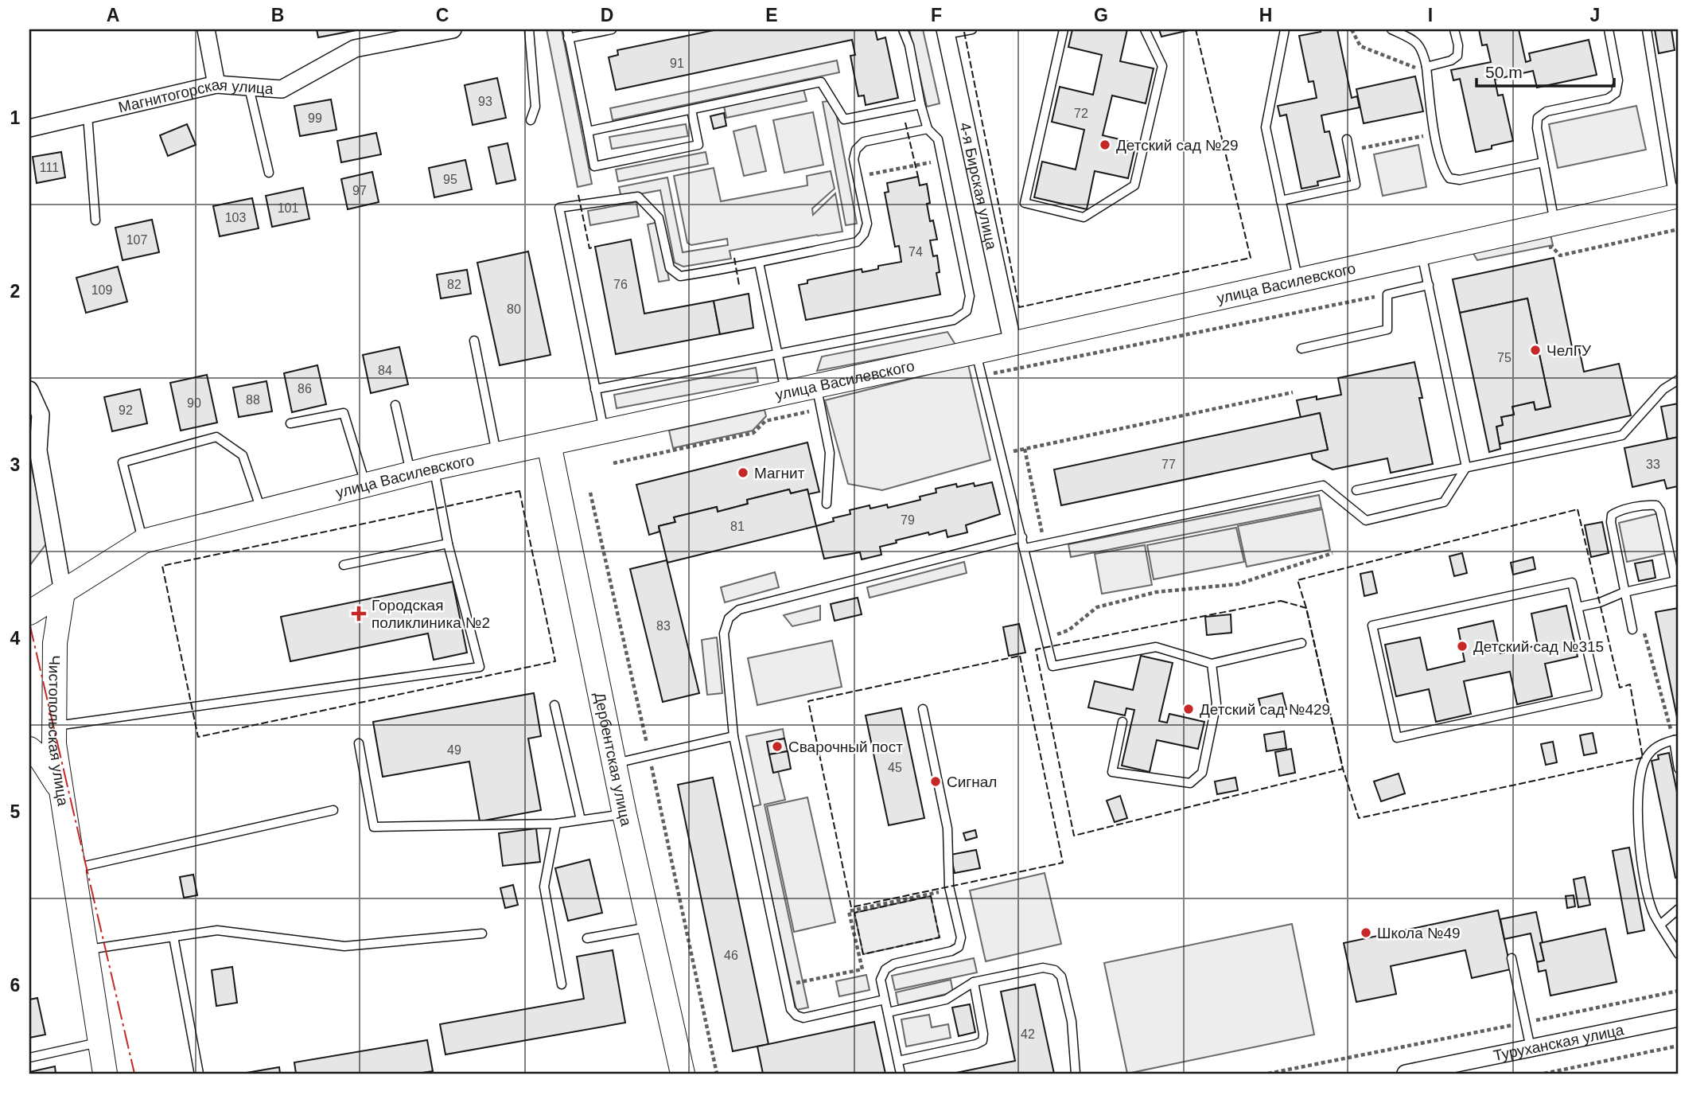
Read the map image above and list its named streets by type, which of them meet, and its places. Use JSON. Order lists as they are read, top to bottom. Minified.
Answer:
{"streets":{"street":["Магнитогорская улица","4-я Бирская улица","улица Василевского","Чистопольская улица","Дербентская улица","Туруханская улица"]},"crossings":[["4-я Бирская улица","улица Василевского"],["улица Василевского","Чистопольская улица"],["улица Василевского","Дербентская улица"]],"places":{"other":["Детский сад №29","ЧелГУ","Магнит","Детский сад №315","Детский сад №429","Сварочный пост","Сигнал","Школа №49"],"health":["Городская поликлиника №2"]},"house_numbers":["91","93","72","99","111","95","97","101","103","107","74","82","76","109","80","75","84","86","88","90","92","77","33","79","81","83","49","45","46","42"],"scale_bar":"50 m","grid":{"columns":["A","B","C","D","E","F","G","H","I","J"],"rows":["1","2","3","4","5","6"]}}
